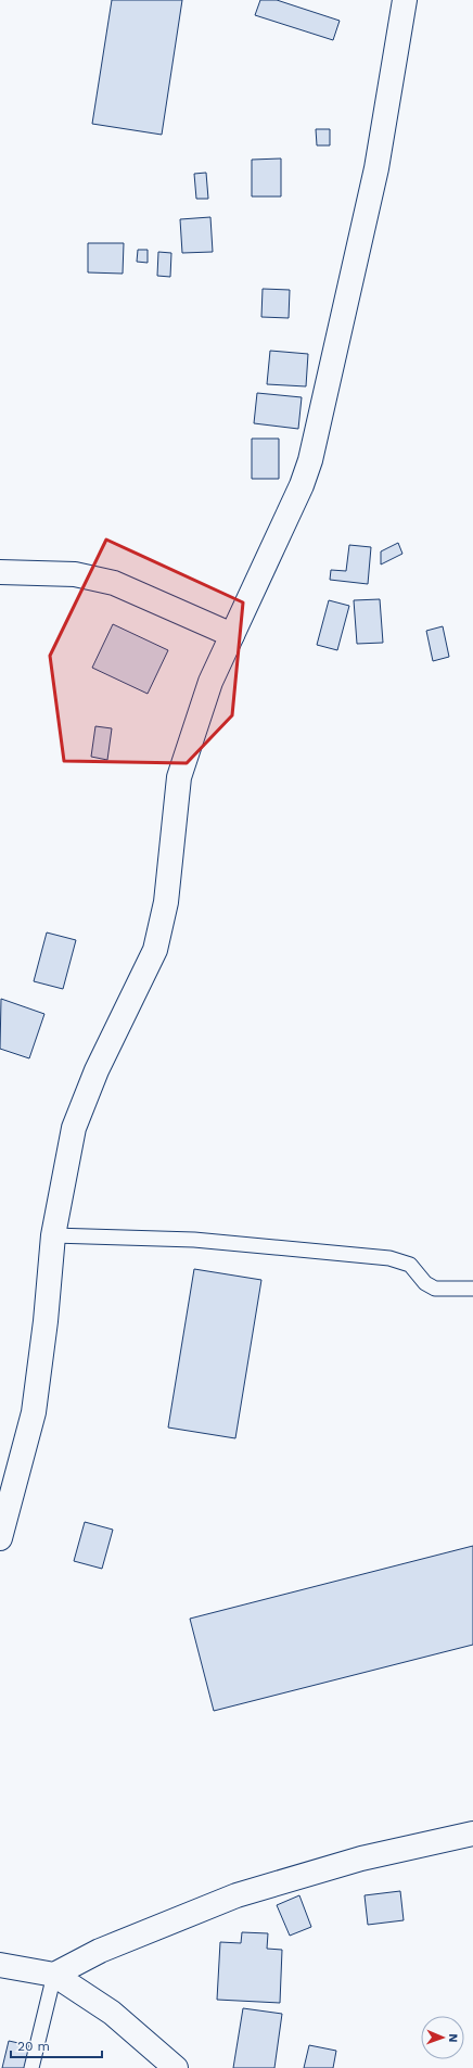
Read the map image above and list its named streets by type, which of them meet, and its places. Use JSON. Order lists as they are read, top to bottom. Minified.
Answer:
{"scale_bar":"20 m","north":"right"}
